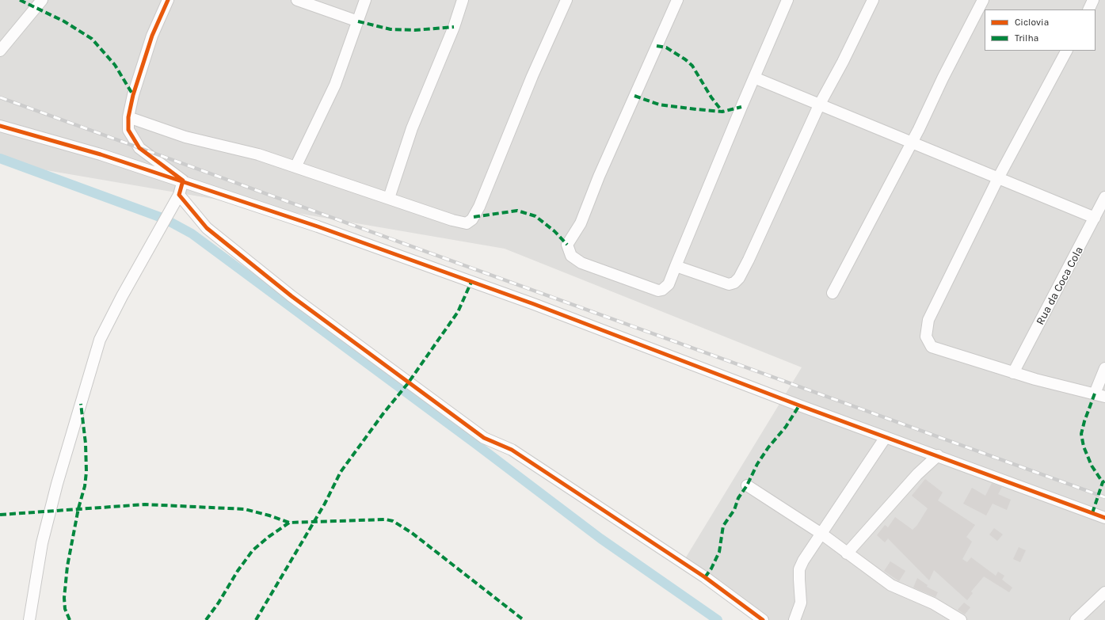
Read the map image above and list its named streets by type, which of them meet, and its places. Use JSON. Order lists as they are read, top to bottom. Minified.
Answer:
{"streets":{"street":["Rua da Coca Cola"]},"legend":["Ciclovia","Trilha"]}
